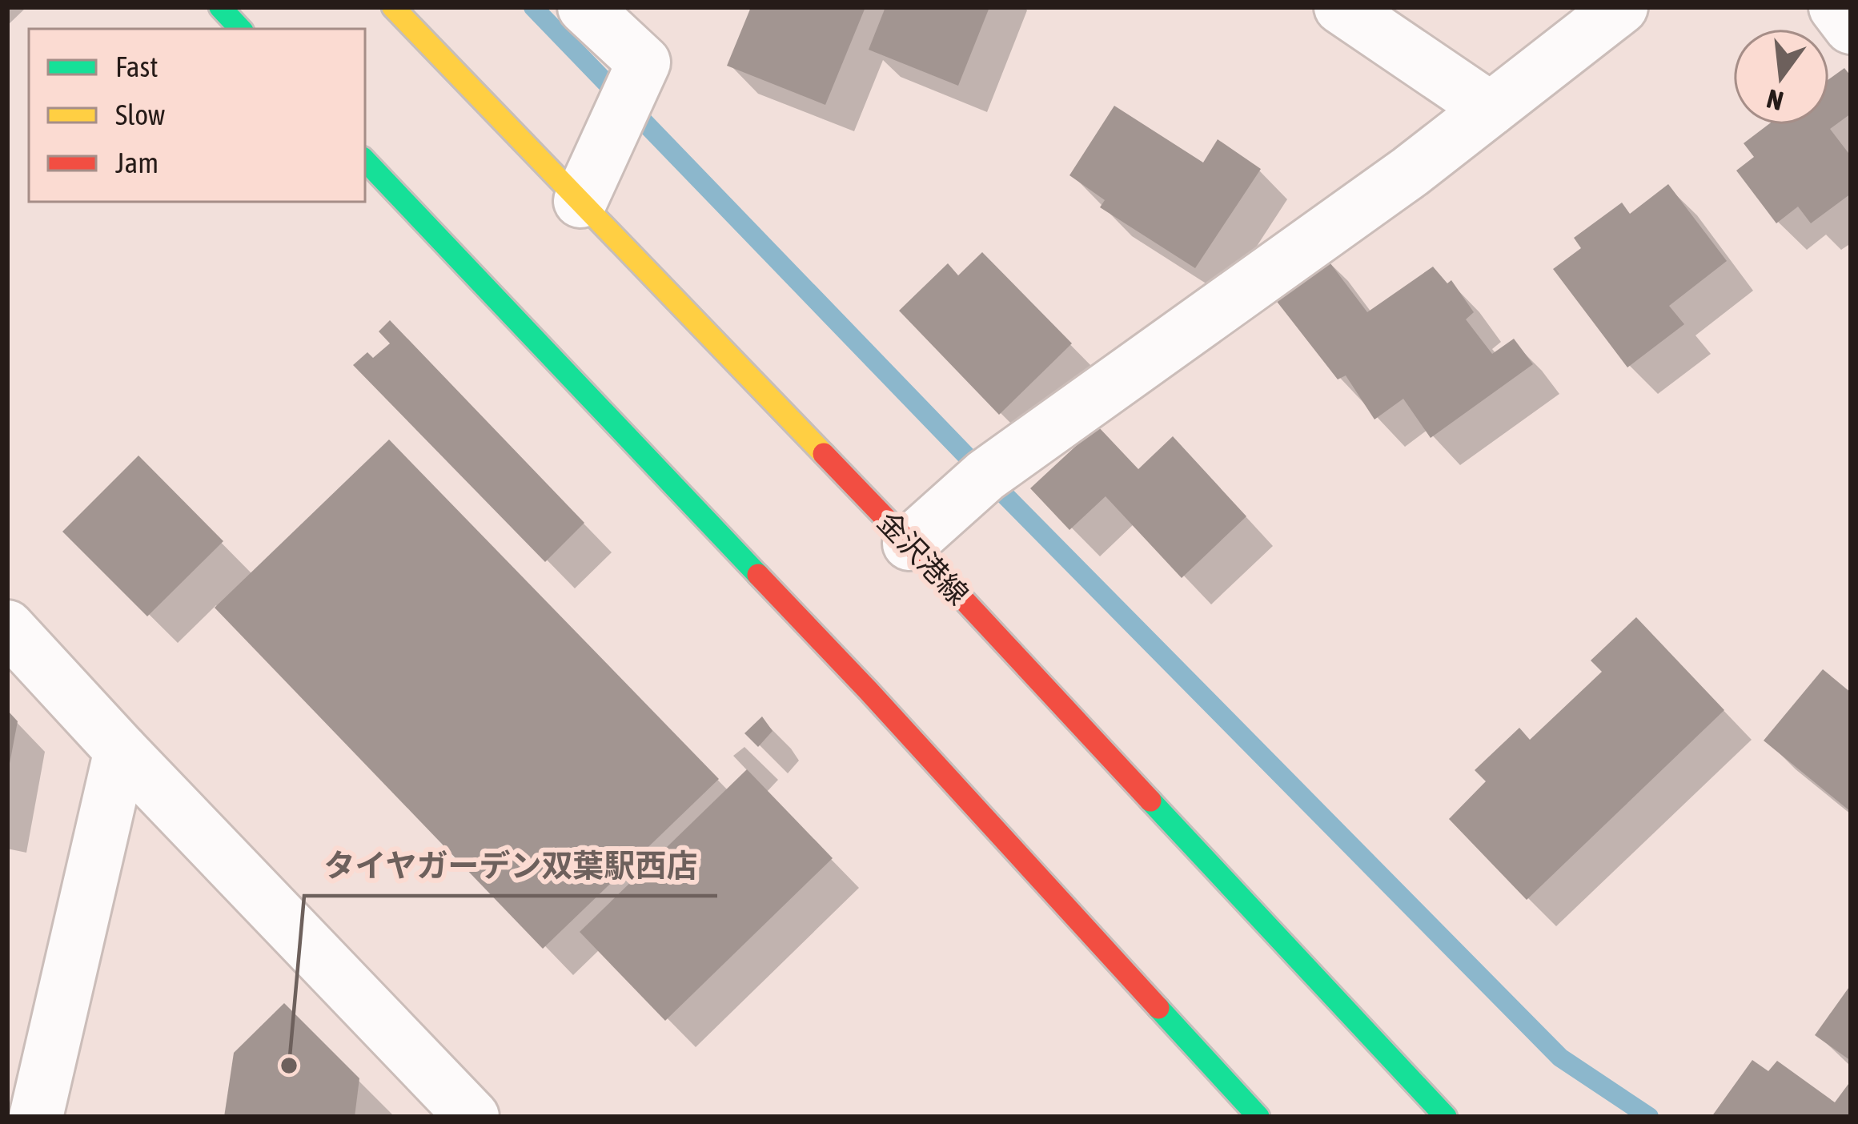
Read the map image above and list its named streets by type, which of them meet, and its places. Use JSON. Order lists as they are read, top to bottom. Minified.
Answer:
{"streets":{"main road":["金沢港線"]},"places":["タイヤガーデン双葉駅西店"],"legend":["Fast","Slow","Jam"],"north":"bottom"}
